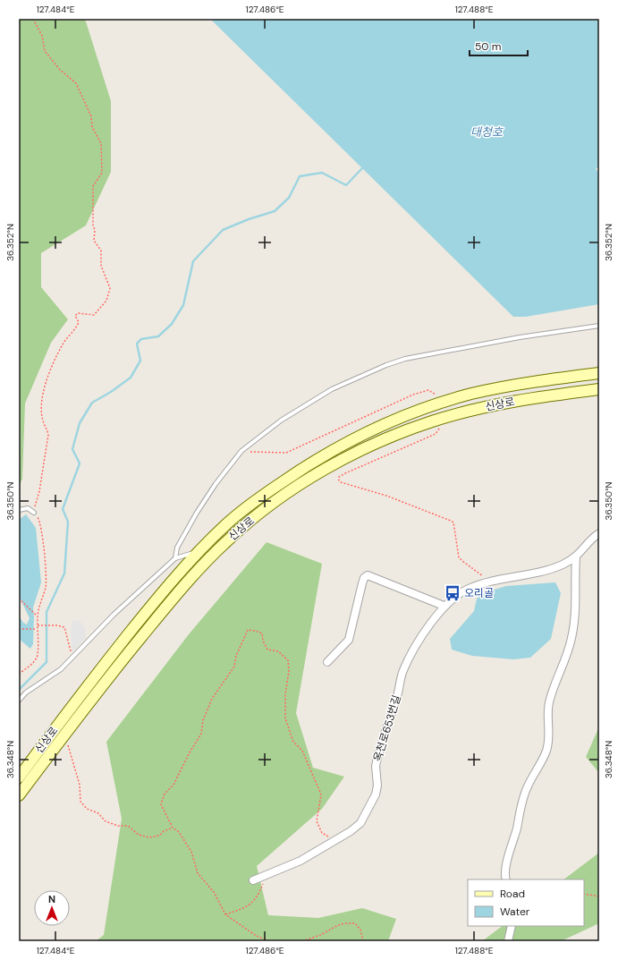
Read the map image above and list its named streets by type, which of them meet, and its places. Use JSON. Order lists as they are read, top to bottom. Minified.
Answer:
{"streets":{"street":["신상로","옥천로653번길"]},"water":["대청호"],"places":{"bus stop":["오리골"]},"legend":["Road","Water"],"scale_bar":"50 m","north":"top","coordinates":["127.484°E","127.486°E","127.488°E","36.352°N","36.350°N","36.348°N"]}
